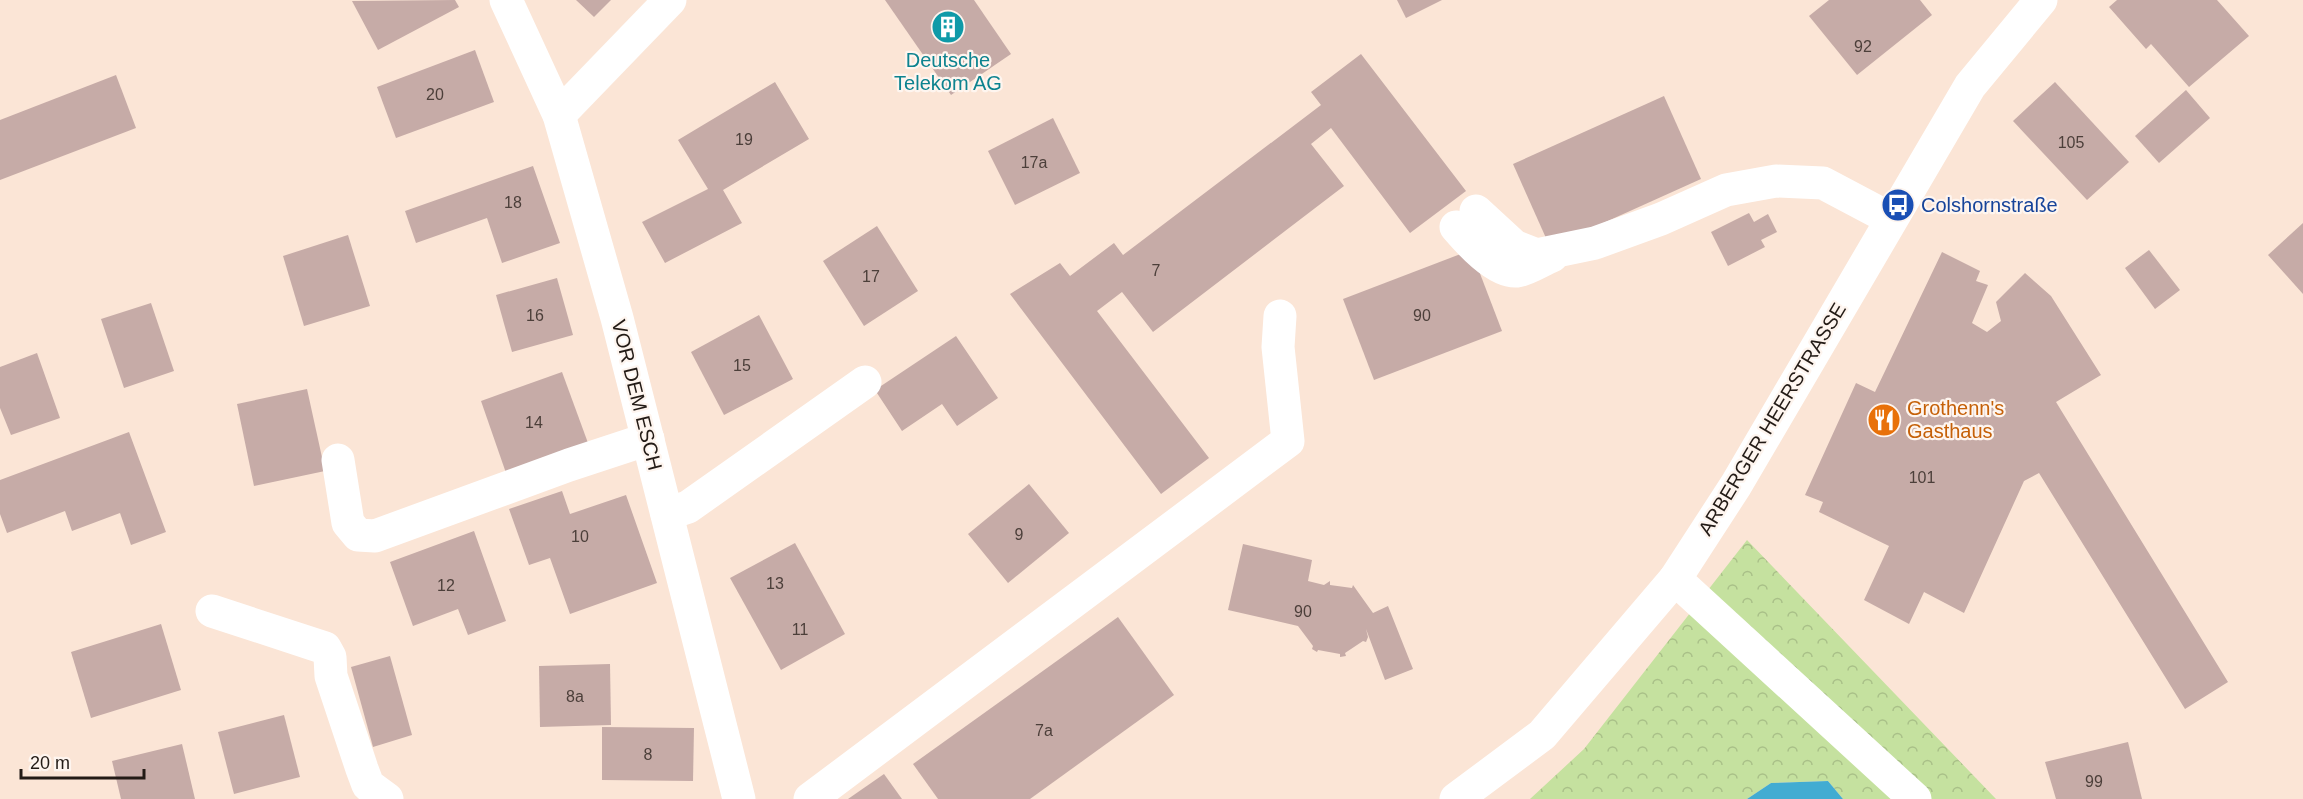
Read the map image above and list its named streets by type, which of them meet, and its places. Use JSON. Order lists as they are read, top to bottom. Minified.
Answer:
{"streets":{"street":["VOR DEM ESCH","ARBERGER HEERSTRASSE"]},"places":{"building":["Deutsche Telekom AG"],"bus stop":["Colshornstraße"],"restaurant":["Grothenn's Gasthaus"]},"house_numbers":["92","20","19","105","17a","18","7","17","16","90","15","14","101","9","10","13","12","90","11","8a","7a","8","99"],"scale_bar":"20 m"}
